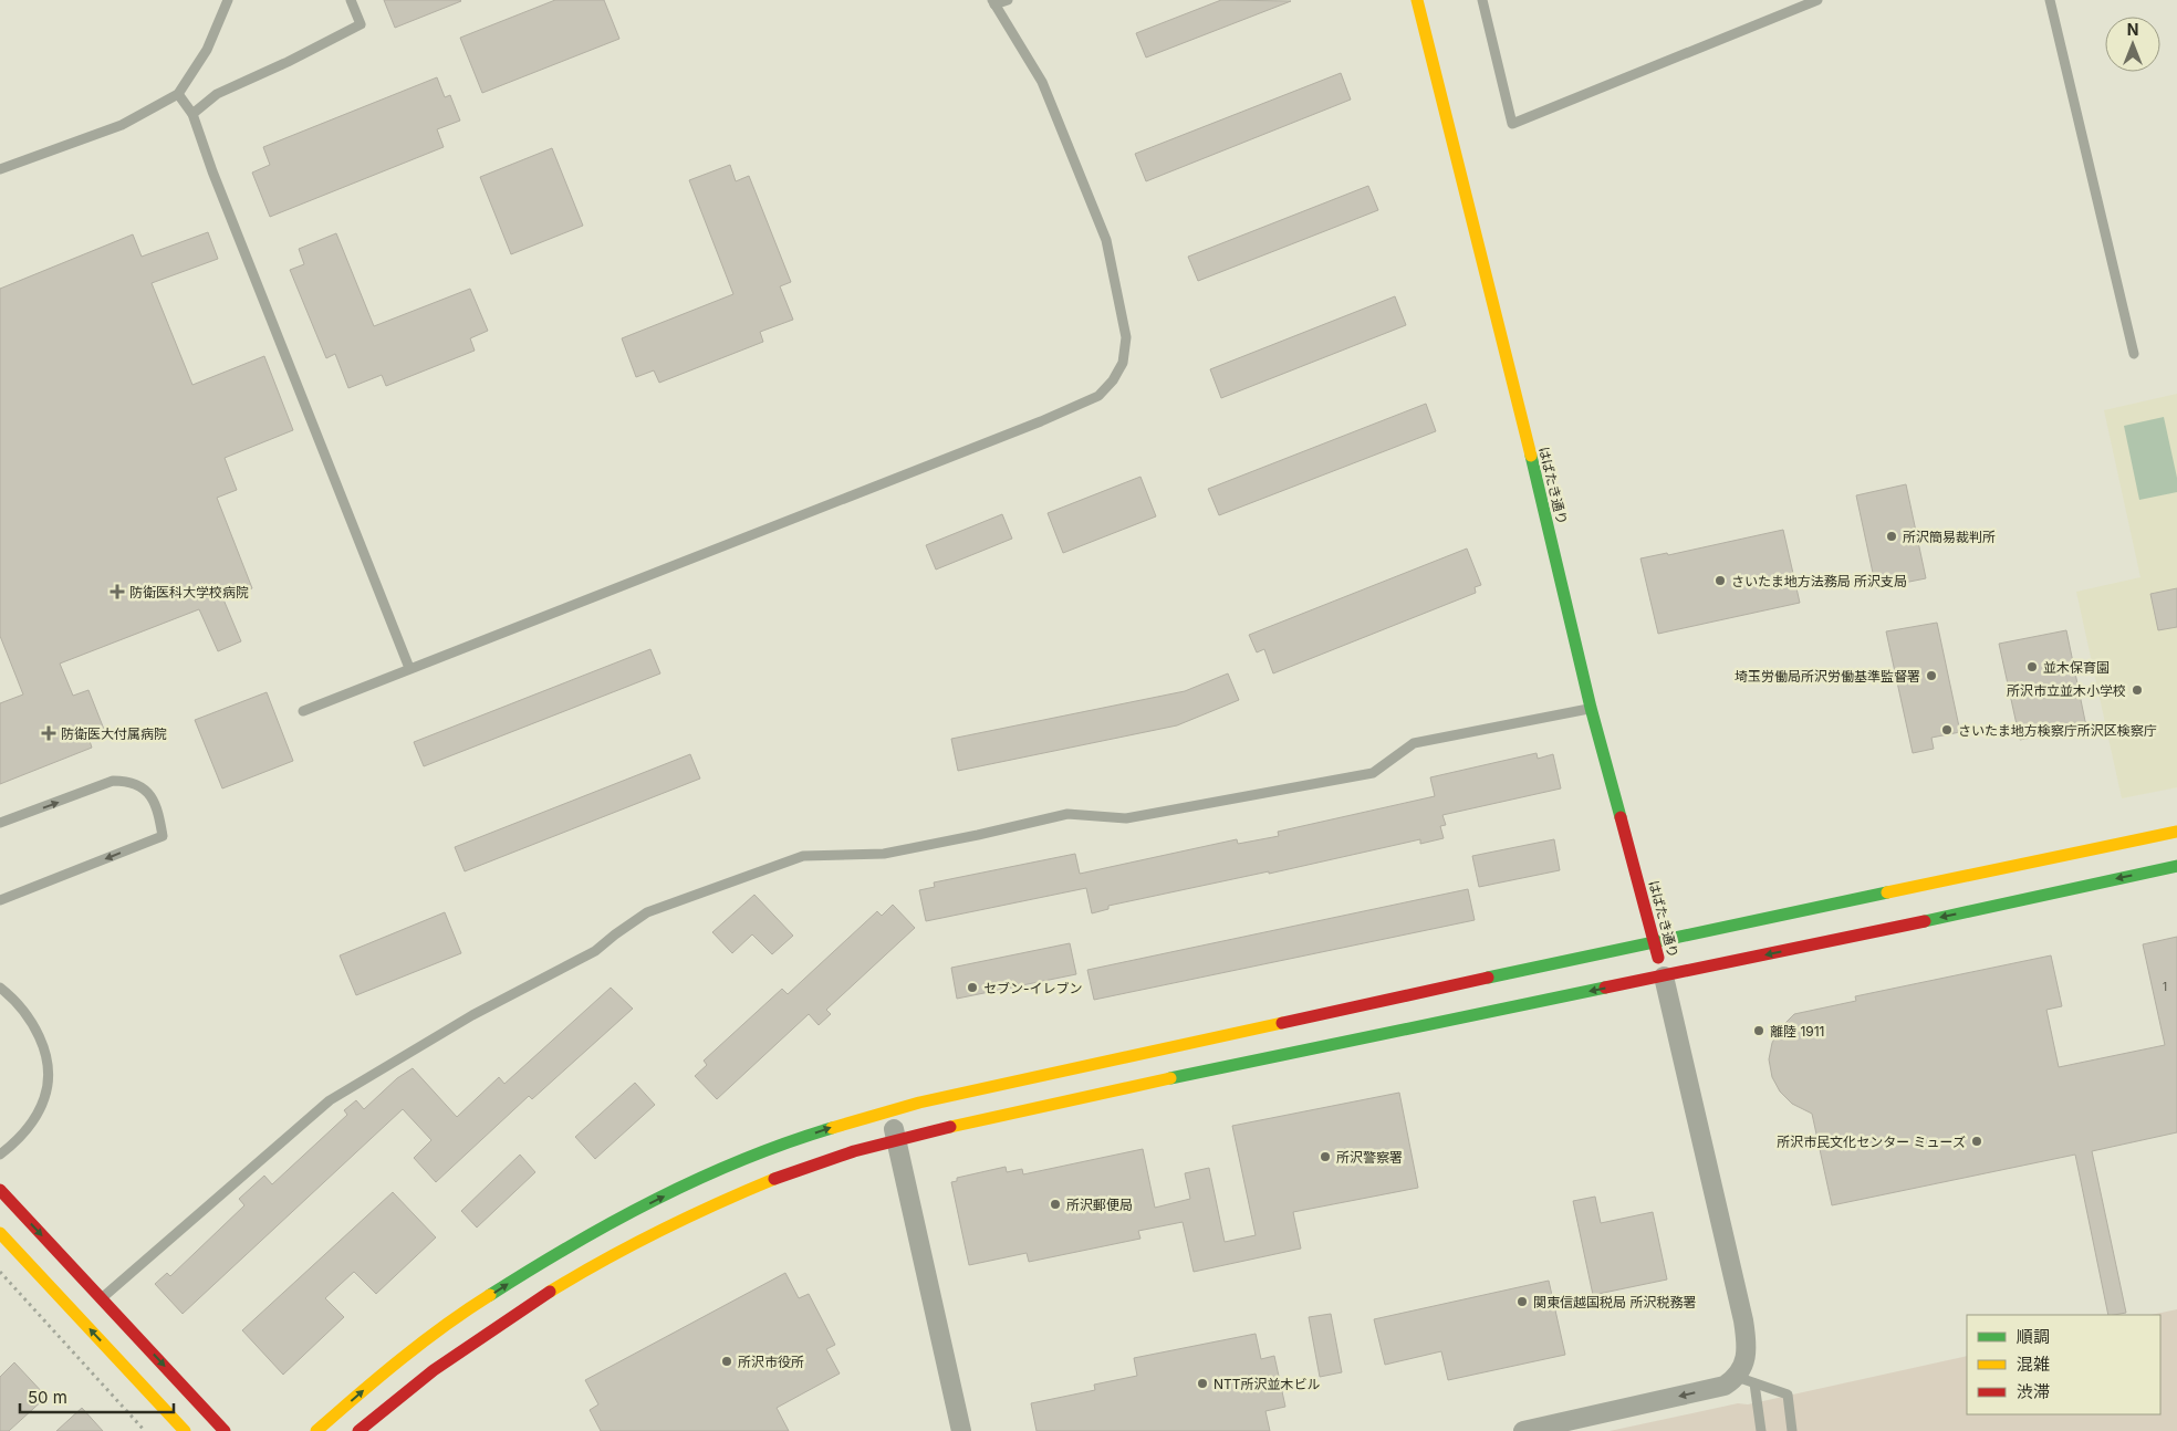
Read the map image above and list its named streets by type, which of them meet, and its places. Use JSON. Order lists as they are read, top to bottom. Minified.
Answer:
{"streets":{"street":["はばたき通り"]},"places":{"other":["所沢簡易裁判所","さいたま地方法務局 所沢支局","並木保育園","埼玉労働局所沢労働基準監督署","所沢市立並木小学校","さいたま地方検察庁所沢区検察庁","セブン-イレブン","離陸 1911","所沢市民文化センター ミューズ","所沢警察署","所沢郵便局","関東信越国税局 所沢税務署","所沢市役所","NTT所沢並木ビル"],"health":["防衛医科大学校病院","防衛医大付属病院"]},"house_numbers":["1"],"legend":["順調","混雑","渋滞"],"scale_bar":"50 m","north":"top"}
